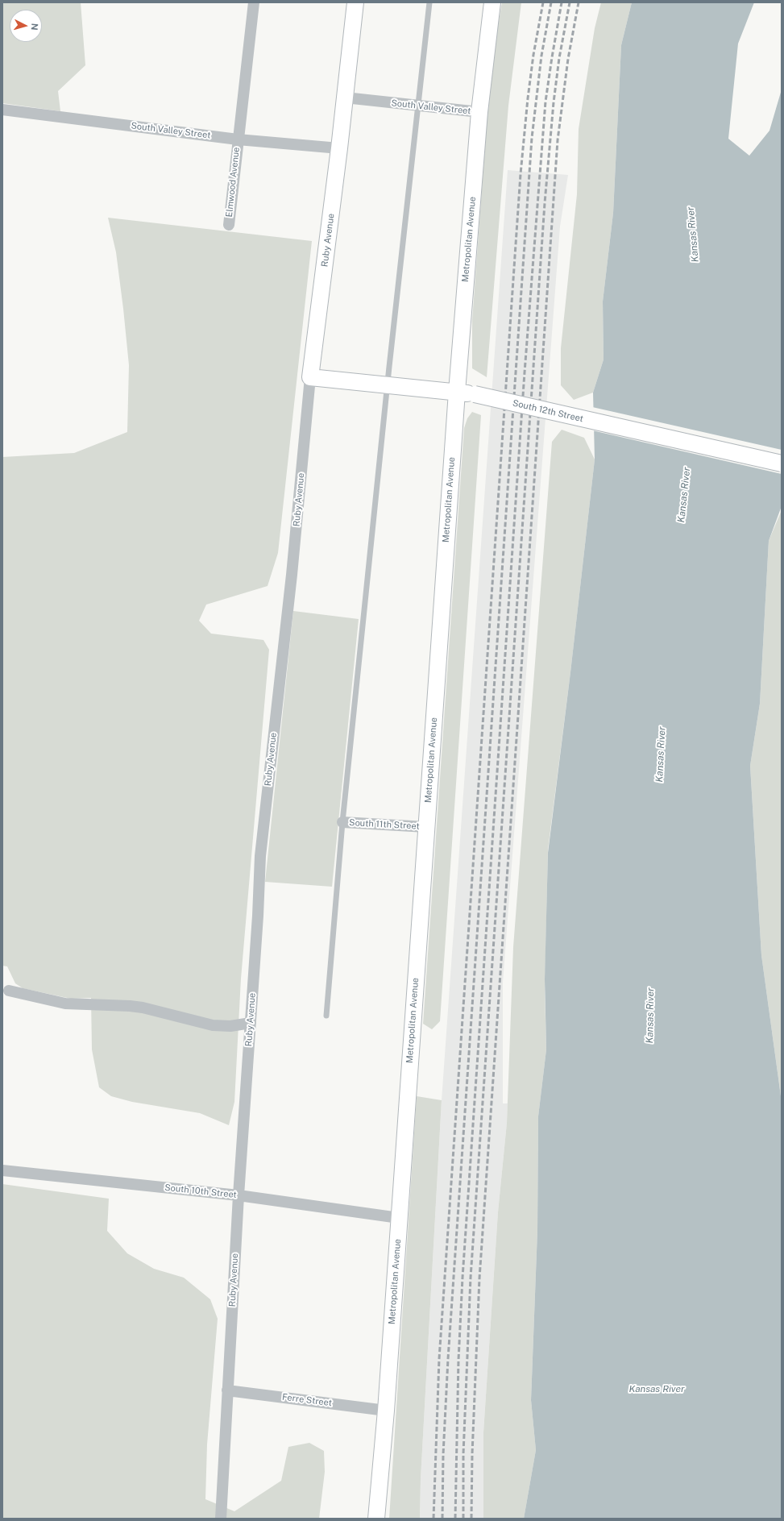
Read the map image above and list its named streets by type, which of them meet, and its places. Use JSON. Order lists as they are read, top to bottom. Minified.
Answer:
{"streets":{"main road":["Metropolitan Avenue","Ruby Avenue","South 12th Street"],"street":["South Valley Street","Elmwood Avenue","South 11th Street","South 10th Street","Ferre Street"]},"crossings":[["South Valley Street","Elmwood Avenue"],["South Valley Street","Metropolitan Avenue"],["South Valley Street","Ruby Avenue"],["Metropolitan Avenue","South 12th Street"],["Metropolitan Avenue","South 11th Street"],["Metropolitan Avenue","South 10th Street"],["Metropolitan Avenue","Ferre Street"],["Ruby Avenue","South 12th Street"],["Ruby Avenue","South 10th Street"],["Ruby Avenue","Ferre Street"]],"water":["Kansas River"],"north":"right"}
